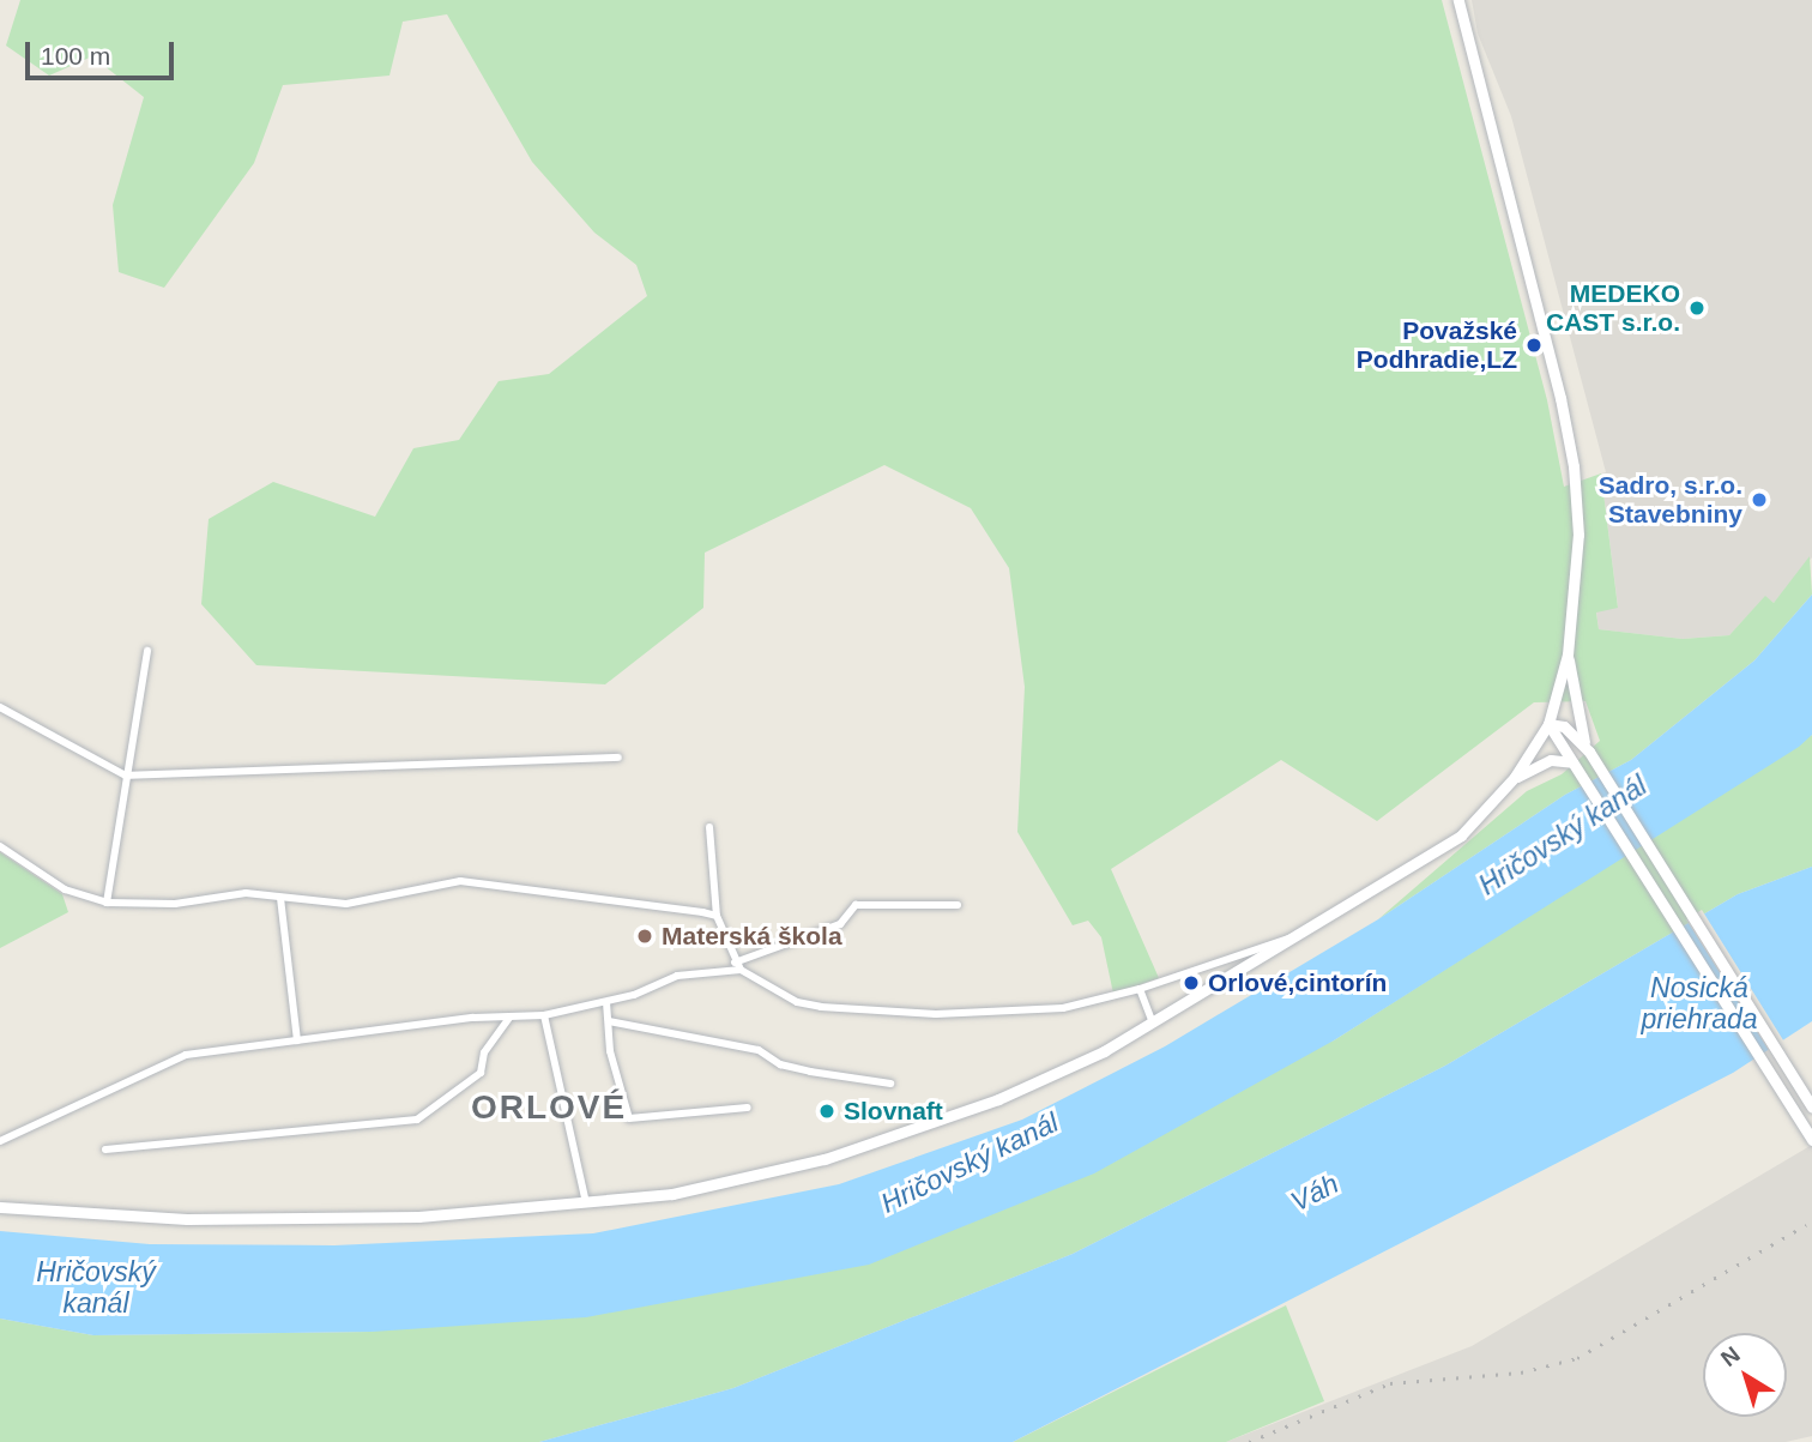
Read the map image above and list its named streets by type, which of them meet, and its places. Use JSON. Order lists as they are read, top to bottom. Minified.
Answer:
{"districts":["ORLOVÉ"],"water":["Hričovský kanál","Nosická priehrada","Váh"],"places":["MEDEKO CAST s.r.o.","Považské Podhradie,LZ","Sadro, s.r.o. Stavebniny","Materská škola","Orlové,cintorín","Slovnaft"],"scale_bar":"100 m","north":"top left"}
